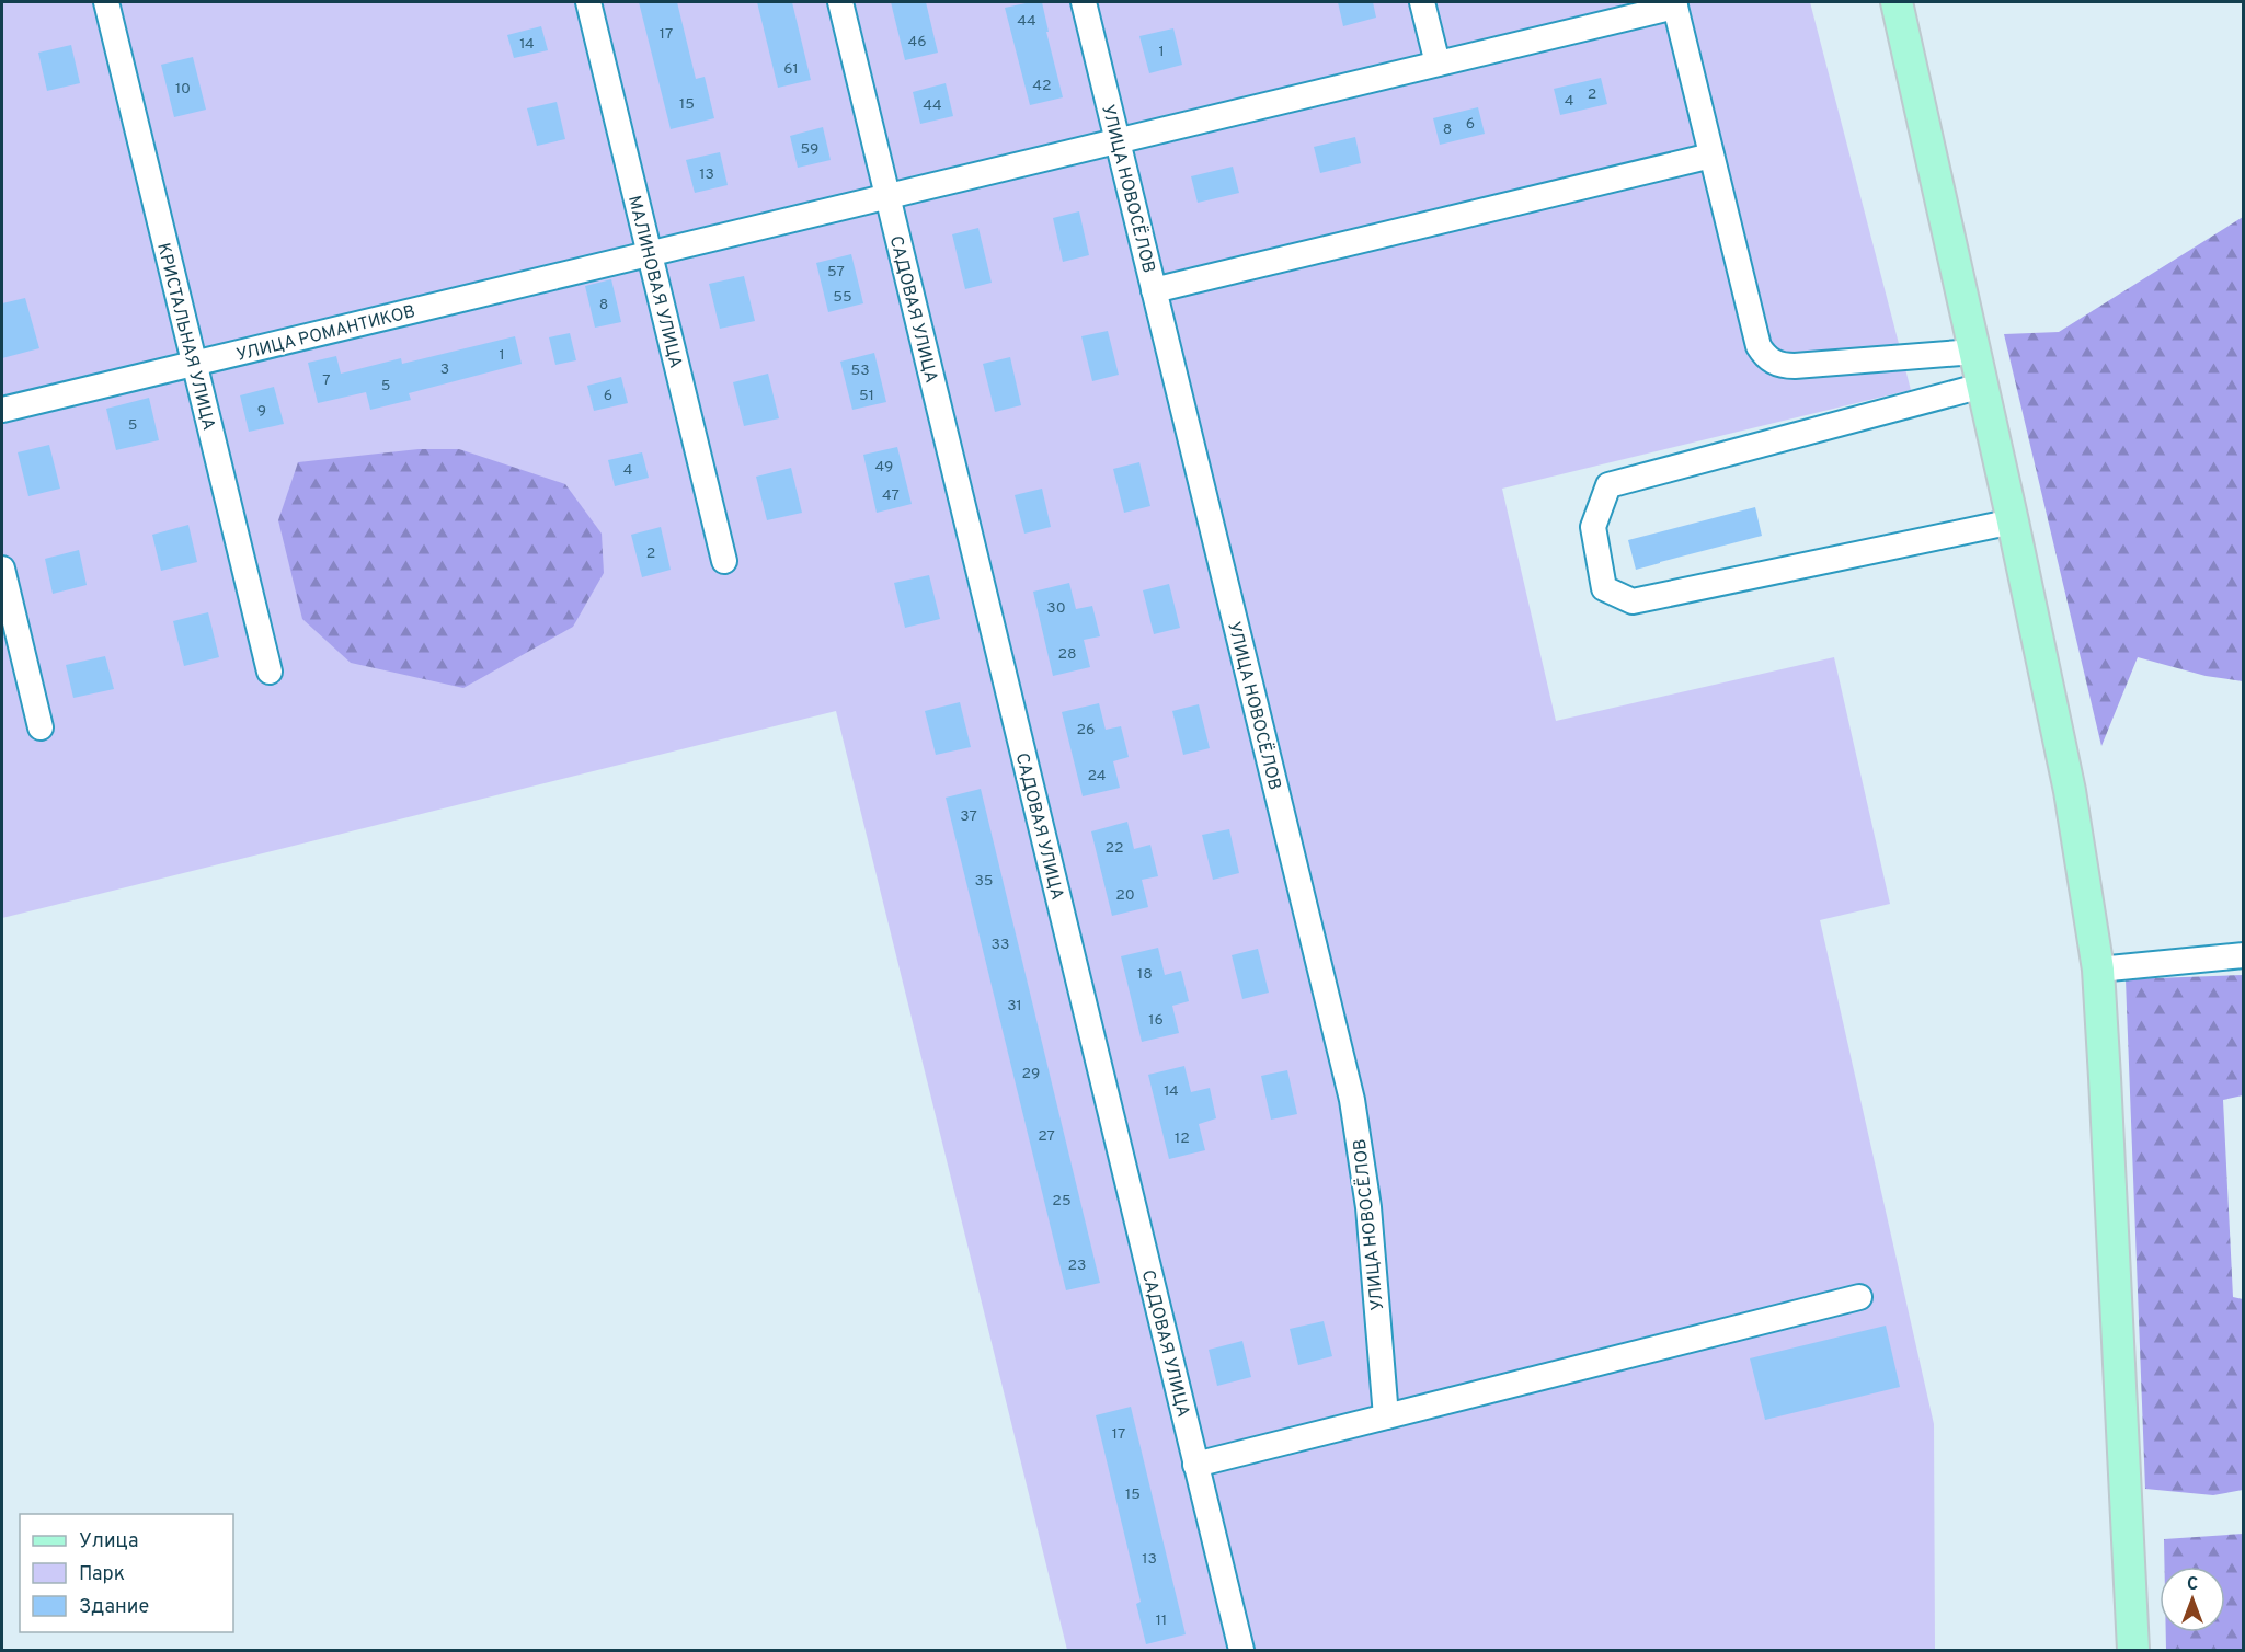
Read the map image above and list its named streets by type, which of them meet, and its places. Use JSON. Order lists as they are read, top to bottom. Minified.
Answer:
{"streets":{"street":["УЛИЦА НОВОСЁЛОВ","МАЛИНОВАЯ УЛИЦА","САДОВАЯ УЛИЦА","УЛИЦА РОМАНТИКОВ","КРИСТАЛЬНАЯ УЛИЦА"]},"crossings":[["УЛИЦА НОВОСЁЛОВ","УЛИЦА РОМАНТИКОВ"],["МАЛИНОВАЯ УЛИЦА","УЛИЦА РОМАНТИКОВ"],["САДОВАЯ УЛИЦА","УЛИЦА РОМАНТИКОВ"],["УЛИЦА РОМАНТИКОВ","КРИСТАЛЬНАЯ УЛИЦА"]],"house_numbers":["44","17","46","14","1","61","42","10","2","4","15","44","6","8","59","13","57","55","8","1","3","53","7","5","6","51","9","5","49","4","47","2","30","28","26","24","37","22","35","20","33","18","31","16","29","14","27","12","25","23","17","15","13","11"],"legend":["Улица","Парк","Здание"],"north":"top"}
